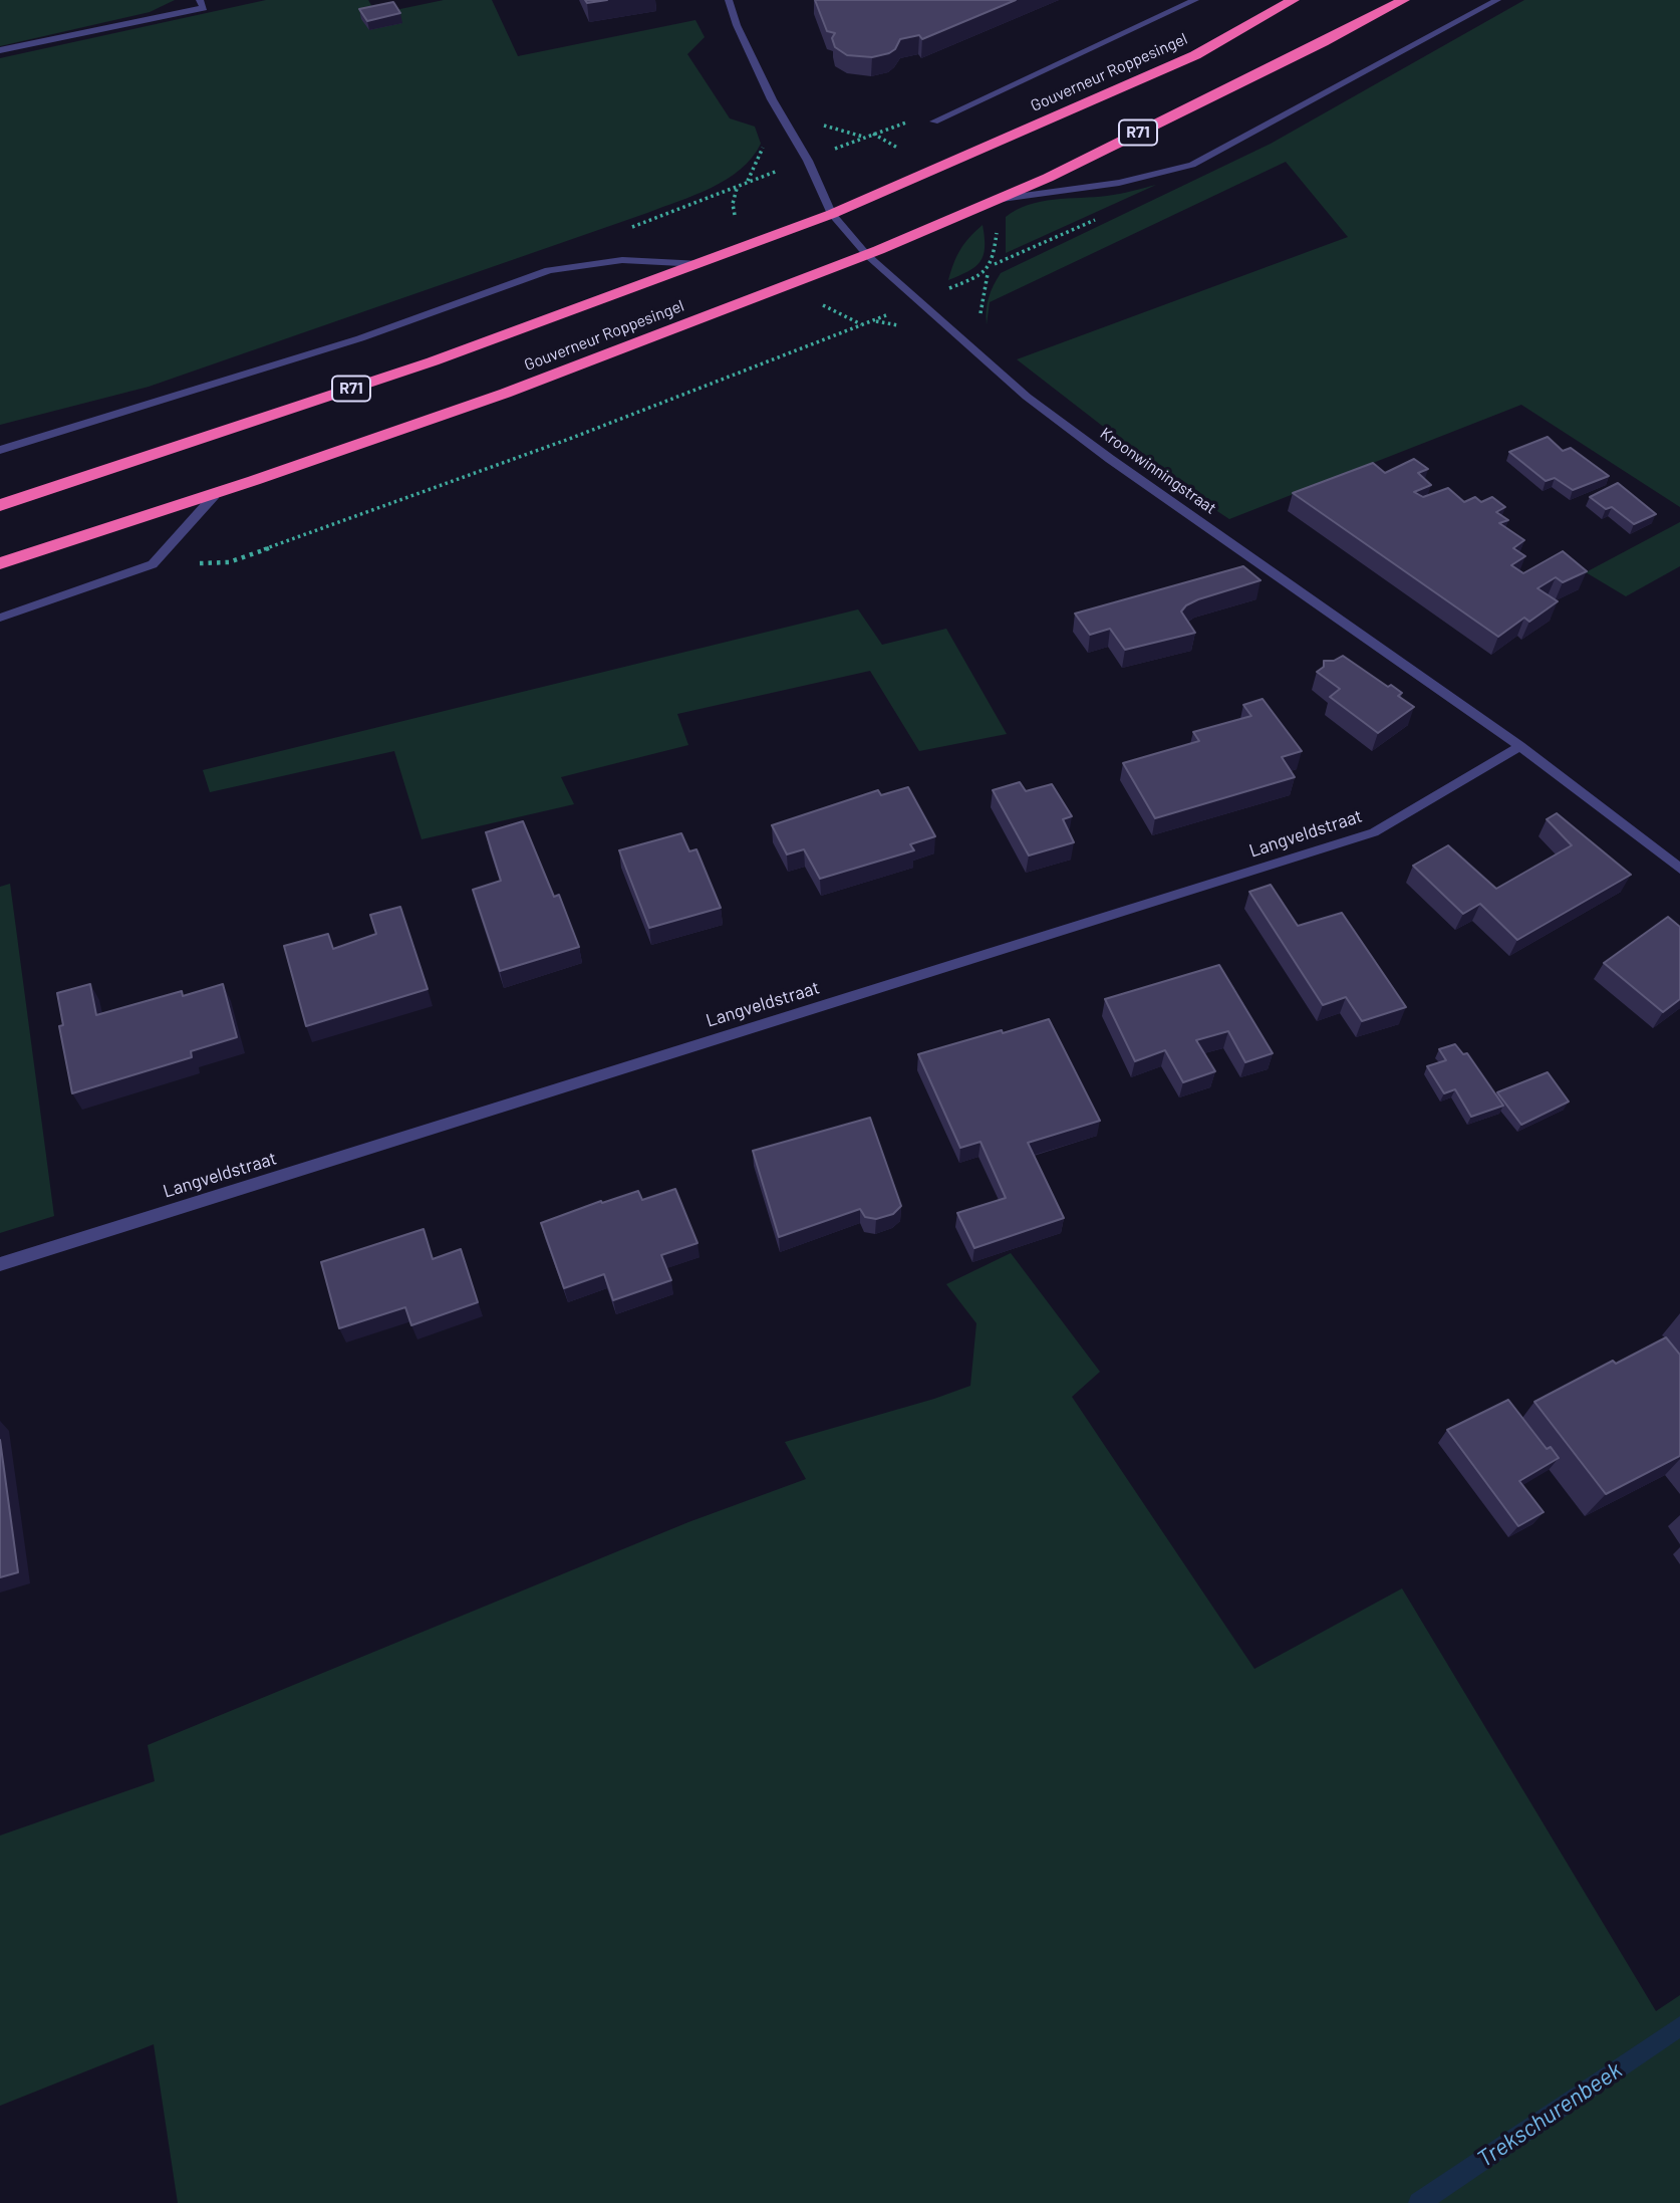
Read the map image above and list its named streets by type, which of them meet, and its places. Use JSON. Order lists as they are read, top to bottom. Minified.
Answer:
{"streets":{"highway":["Gouverneur Roppesingel","R71"],"street":["Kroonwinningstraat","Langveldstraat"]},"crossings":[["Gouverneur Roppesingel","Kroonwinningstraat"],["Kroonwinningstraat","Langveldstraat"]],"water":["Trekschurenbeek"]}
